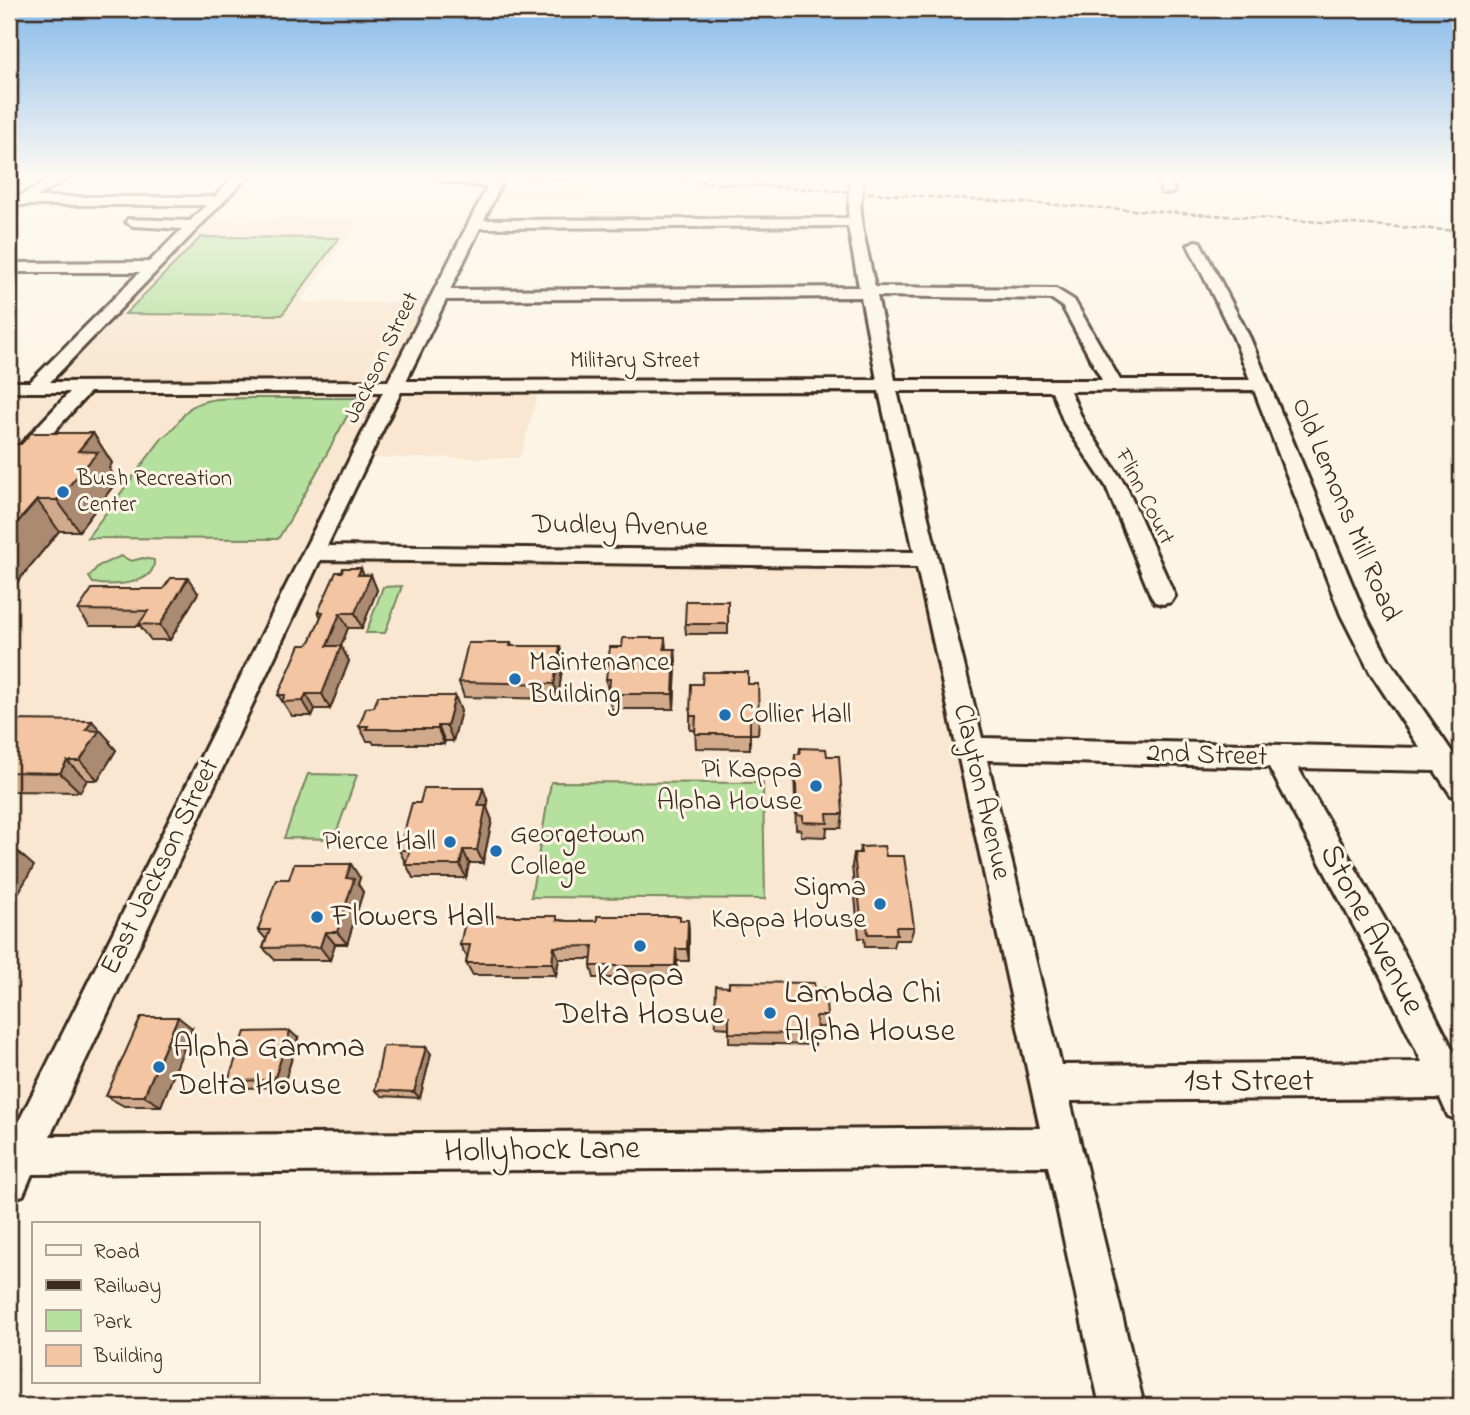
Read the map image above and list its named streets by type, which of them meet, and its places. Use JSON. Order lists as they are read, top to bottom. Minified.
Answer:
{"streets":{"street":["Jackson Street","Military Street","Flinn Court","Old Lemons Mill Road","Dudley Avenue","2nd Street","Clayton Avenue","East Jackson Street","Stone Avenue","1st Street","Hollyhock Lane"]},"crossings":[["Jackson Street","Military Street"],["Jackson Street","Dudley Avenue"],["Jackson Street","East Jackson Street"],["Military Street","Flinn Court"],["Military Street","Old Lemons Mill Road"],["Military Street","Clayton Avenue"],["Old Lemons Mill Road","2nd Street"],["Dudley Avenue","Clayton Avenue"],["Dudley Avenue","East Jackson Street"],["2nd Street","Clayton Avenue"],["2nd Street","Stone Avenue"],["Clayton Avenue","1st Street"],["Clayton Avenue","Hollyhock Lane"],["East Jackson Street","Hollyhock Lane"],["Stone Avenue","1st Street"]],"places":["Bush Recreation Center","Maintenance Building","Collier Hall","Pi Kappa Alpha House","Pierce Hall","Georgetown College","Sigma Kappa House","Flowers Hall","Kappa Delta Hosue","Lambda Chi Alpha House","Alpha Gamma Delta House"],"legend":["Road","Railway","Park","Building"]}
